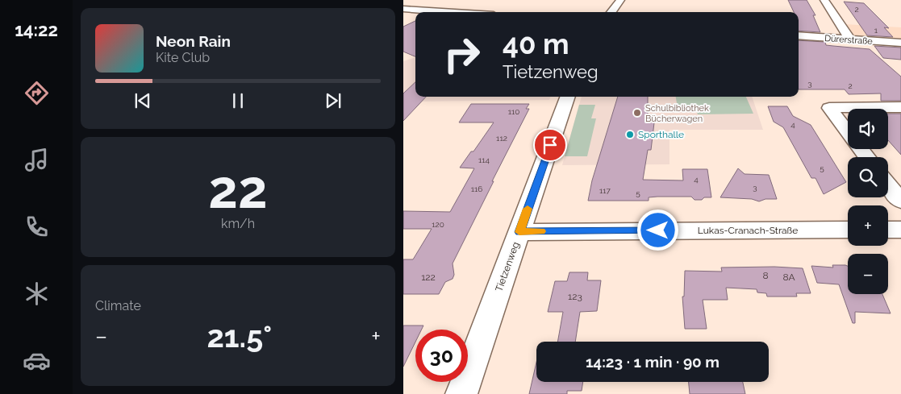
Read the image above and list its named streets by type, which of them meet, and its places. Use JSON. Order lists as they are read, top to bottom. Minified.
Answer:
{"streets":{"street":["Dürerstraße","Lukas-Cranach-Straße","Tietzenweg"]},"crossings":[["Lukas-Cranach-Straße","Tietzenweg"]],"places":["Schulbibliothek Bücherwagen","Sporthalle"],"house_numbers":["2","1","3","2","110","4","112","114","5","4","3","116","117","5","120","8","122","8A","123"],"page":{"tabs":"14:22","turn":["40 m","Tietzenweg"],"song":["Neon Rain","Kite Club"],"map_buttons":["+","−"],"tile":[["22","km/h"],"Climate"],"heat":["−","21.5°","+"],"limit":"30","trip":"14:23 · 1 min · 90 m"}}
